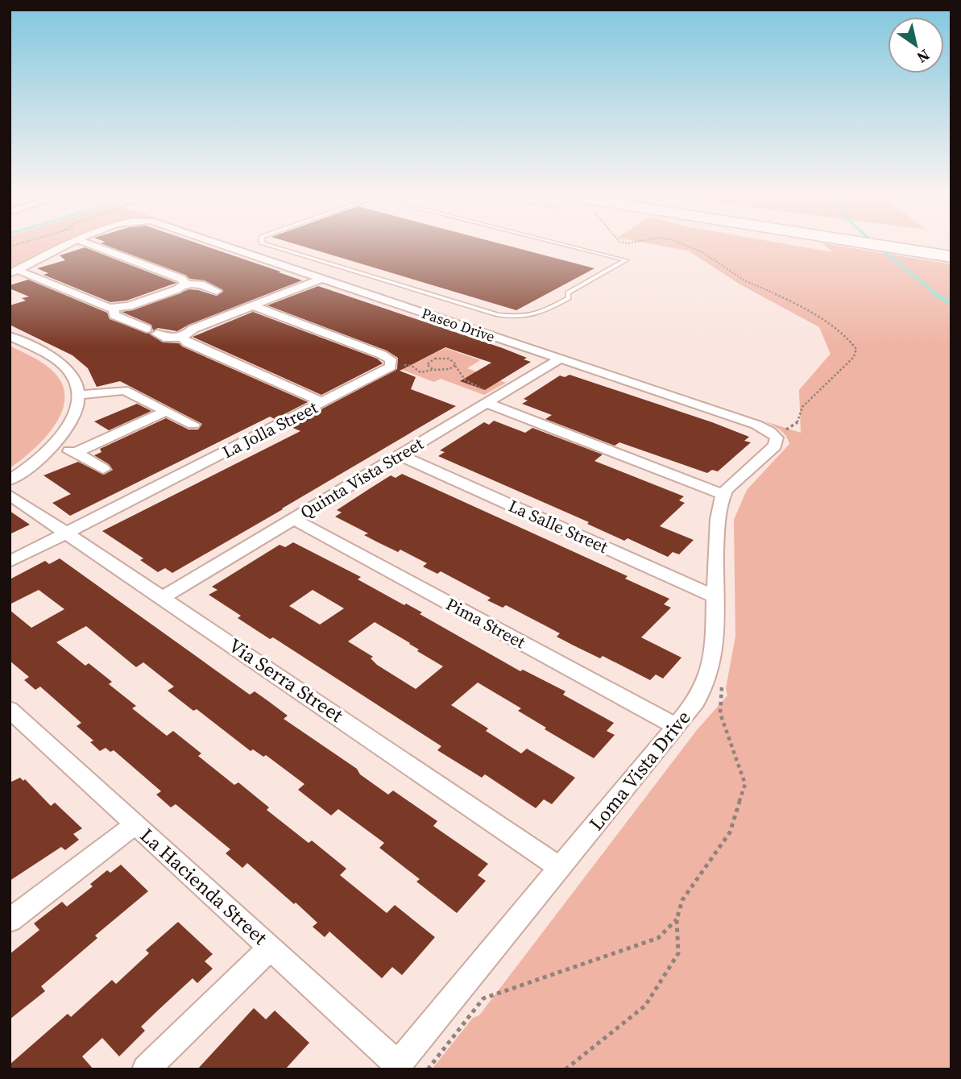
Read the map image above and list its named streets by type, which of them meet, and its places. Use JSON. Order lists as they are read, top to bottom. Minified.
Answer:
{"streets":{"street":["Paseo Drive","La Jolla Street","Quinta Vista Street","La Salle Street","Pima Street","Via Serra Street","Loma Vista Drive","La Hacienda Street"]},"crossings":[["Paseo Drive","Quinta Vista Street"],["La Jolla Street","Via Serra Street"],["Quinta Vista Street","La Salle Street"],["Quinta Vista Street","Pima Street"],["Quinta Vista Street","Via Serra Street"],["La Salle Street","Loma Vista Drive"],["Pima Street","Loma Vista Drive"],["Via Serra Street","Loma Vista Drive"],["Loma Vista Drive","La Hacienda Street"]],"north":"bottom right"}
